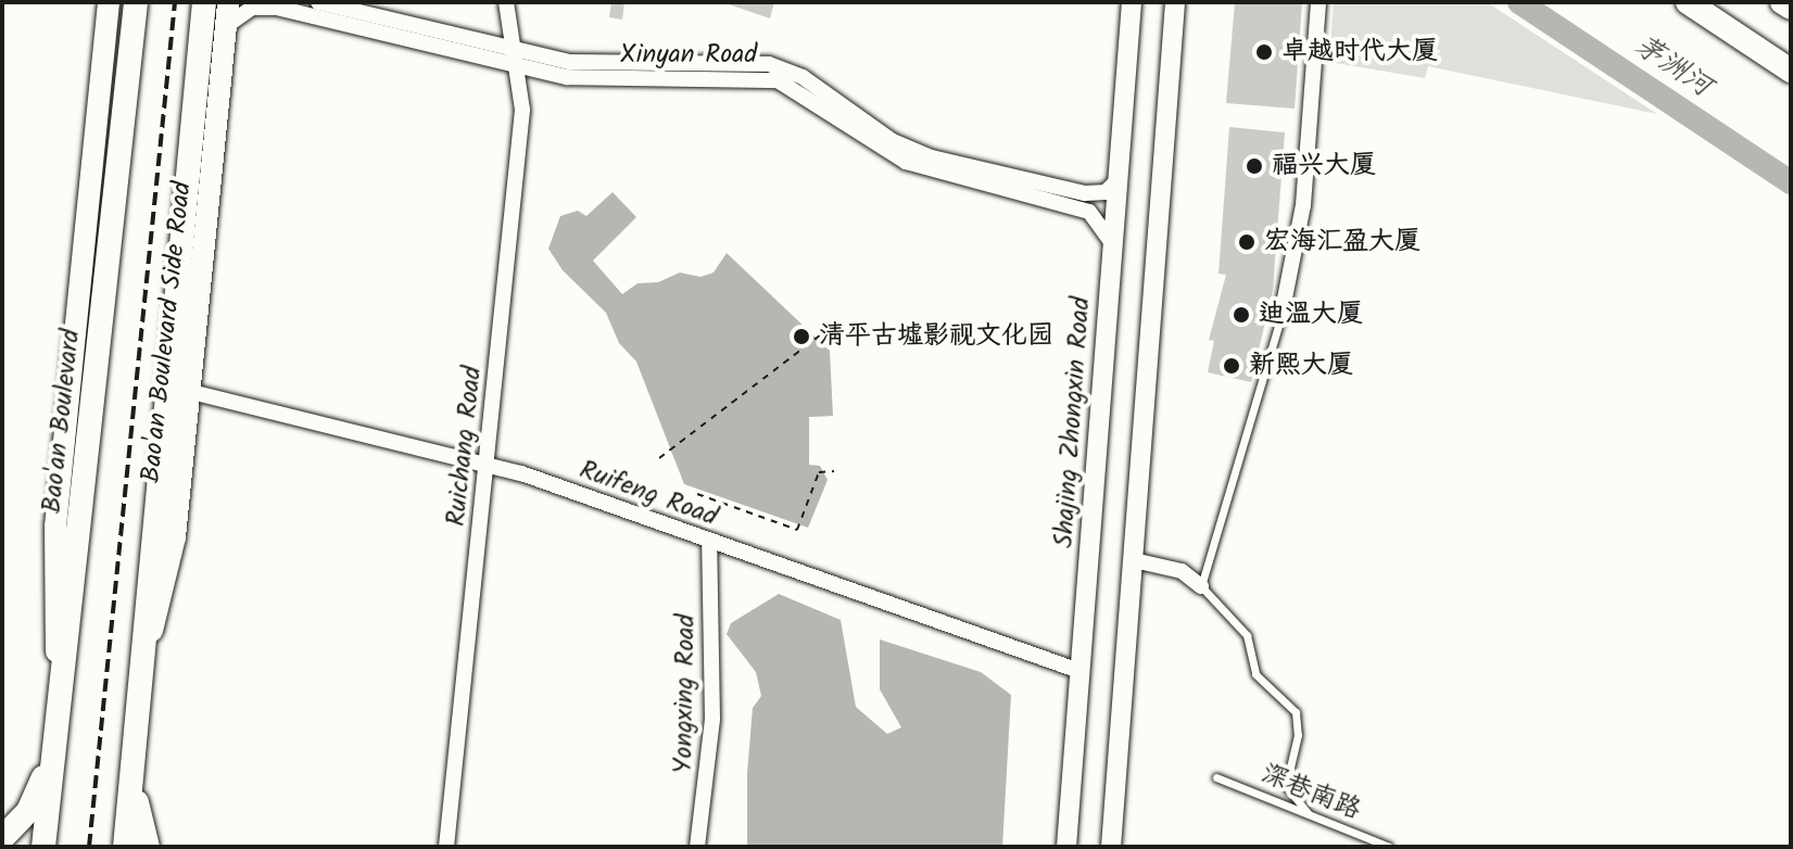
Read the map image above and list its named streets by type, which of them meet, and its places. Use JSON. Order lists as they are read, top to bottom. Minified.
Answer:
{"streets":{"main road":["Bao'an Boulevard Side Road","Bao'an Boulevard"],"street":["Xinyan Road","Shajing Zhongxin Road","Ruichang Road","Ruifeng Road","Yongxing Road"],"lane":["深巷南路"]},"crossings":[["Xinyan Road","Bao'an Boulevard Side Road"],["Xinyan Road","Shajing Zhongxin Road"],["Xinyan Road","Ruichang Road"],["Bao'an Boulevard Side Road","Ruifeng Road"],["Shajing Zhongxin Road","Ruifeng Road"],["Ruichang Road","Ruifeng Road"],["Ruifeng Road","Yongxing Road"]],"water":["茅洲河"],"places":["卓越时代大厦","福兴大厦","宏海汇盈大厦","迪温大厦","清平古墟影视文化园","新熙大厦"]}
